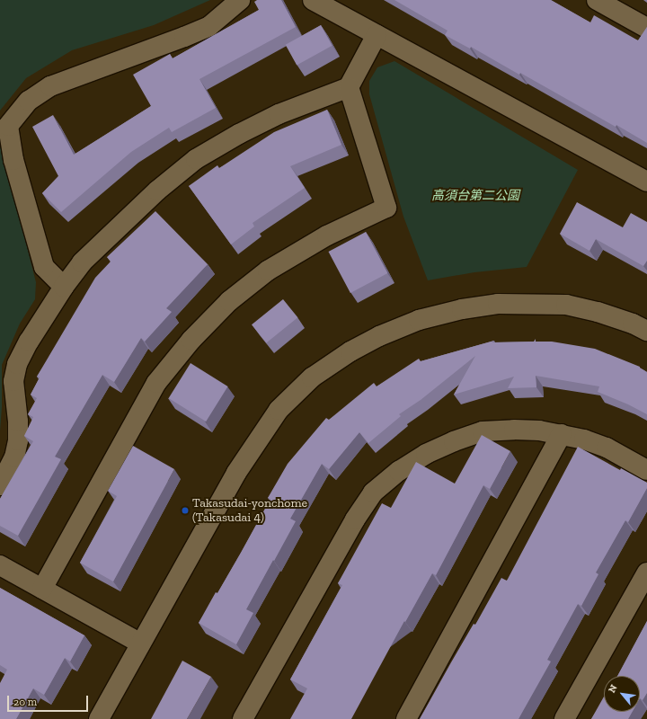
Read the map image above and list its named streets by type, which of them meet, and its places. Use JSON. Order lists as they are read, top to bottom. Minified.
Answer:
{"parks":["高須台第二公園"],"places":["Takasudai-yonchome (Takasudai 4)"],"scale_bar":"20 m","north":"top left"}
